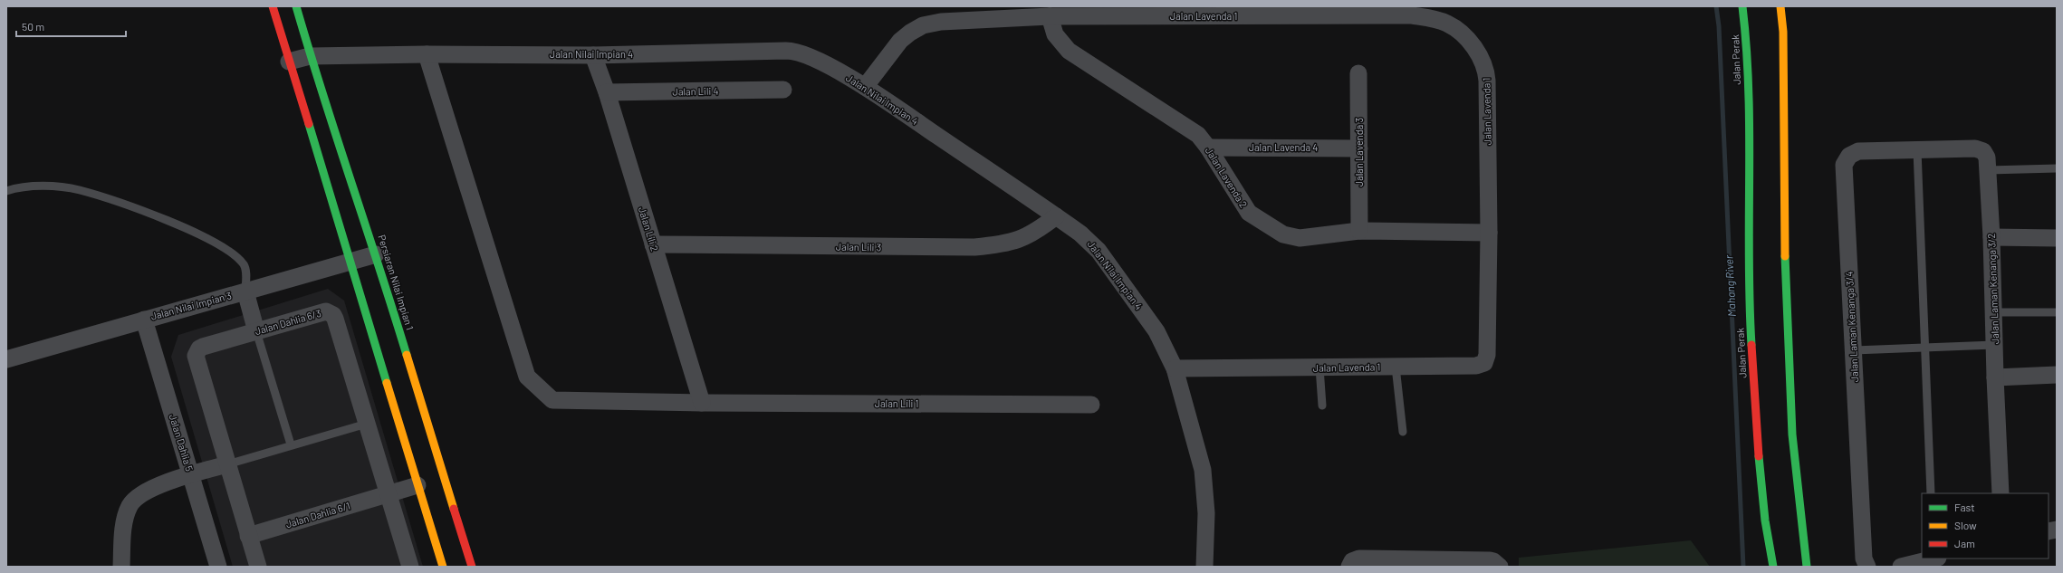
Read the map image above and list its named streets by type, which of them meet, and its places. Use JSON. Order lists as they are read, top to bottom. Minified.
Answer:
{"streets":{"street":["Jalan Lavenda 1","Jalan Nilai Impian 4","Jalan Perak","Jalan Lili 4","Jalan Lavenda 4","Jalan Lavenda 3","Jalan Lavenda 2","Jalan Lili 2","Jalan Lili 3","Persiaran Nilai Impian 1","Jalan Laman Kenanga 3/2","Jalan Nilai Impian 3","Jalan Dahlia 6/3","Jalan Laman Kenanga 3/4","Jalan Lili 1","Jalan Dahlia 5","Jalan Dahlia 6/1"]},"crossings":[["Jalan Lavenda 1","Jalan Nilai Impian 4"],["Jalan Lavenda 1","Jalan Lavenda 2"],["Jalan Nilai Impian 4","Jalan Lili 2"],["Jalan Nilai Impian 4","Jalan Lili 3"],["Jalan Nilai Impian 4","Persiaran Nilai Impian 1"],["Jalan Nilai Impian 4","Jalan Lili 1"],["Jalan Lili 4","Jalan Lili 2"],["Jalan Lavenda 4","Jalan Lavenda 3"],["Jalan Lavenda 4","Jalan Lavenda 2"],["Jalan Lavenda 3","Jalan Lavenda 2"],["Jalan Lili 2","Jalan Lili 3"],["Jalan Lili 2","Jalan Lili 1"],["Persiaran Nilai Impian 1","Jalan Nilai Impian 3"],["Jalan Laman Kenanga 3/2","Jalan Laman Kenanga 3/4"],["Jalan Nilai Impian 3","Jalan Dahlia 5"],["Jalan Dahlia 6/3","Jalan Dahlia 6/1"]],"water":["Mahang River"],"legend":["Fast","Slow","Jam"],"scale_bar":"50 m"}
